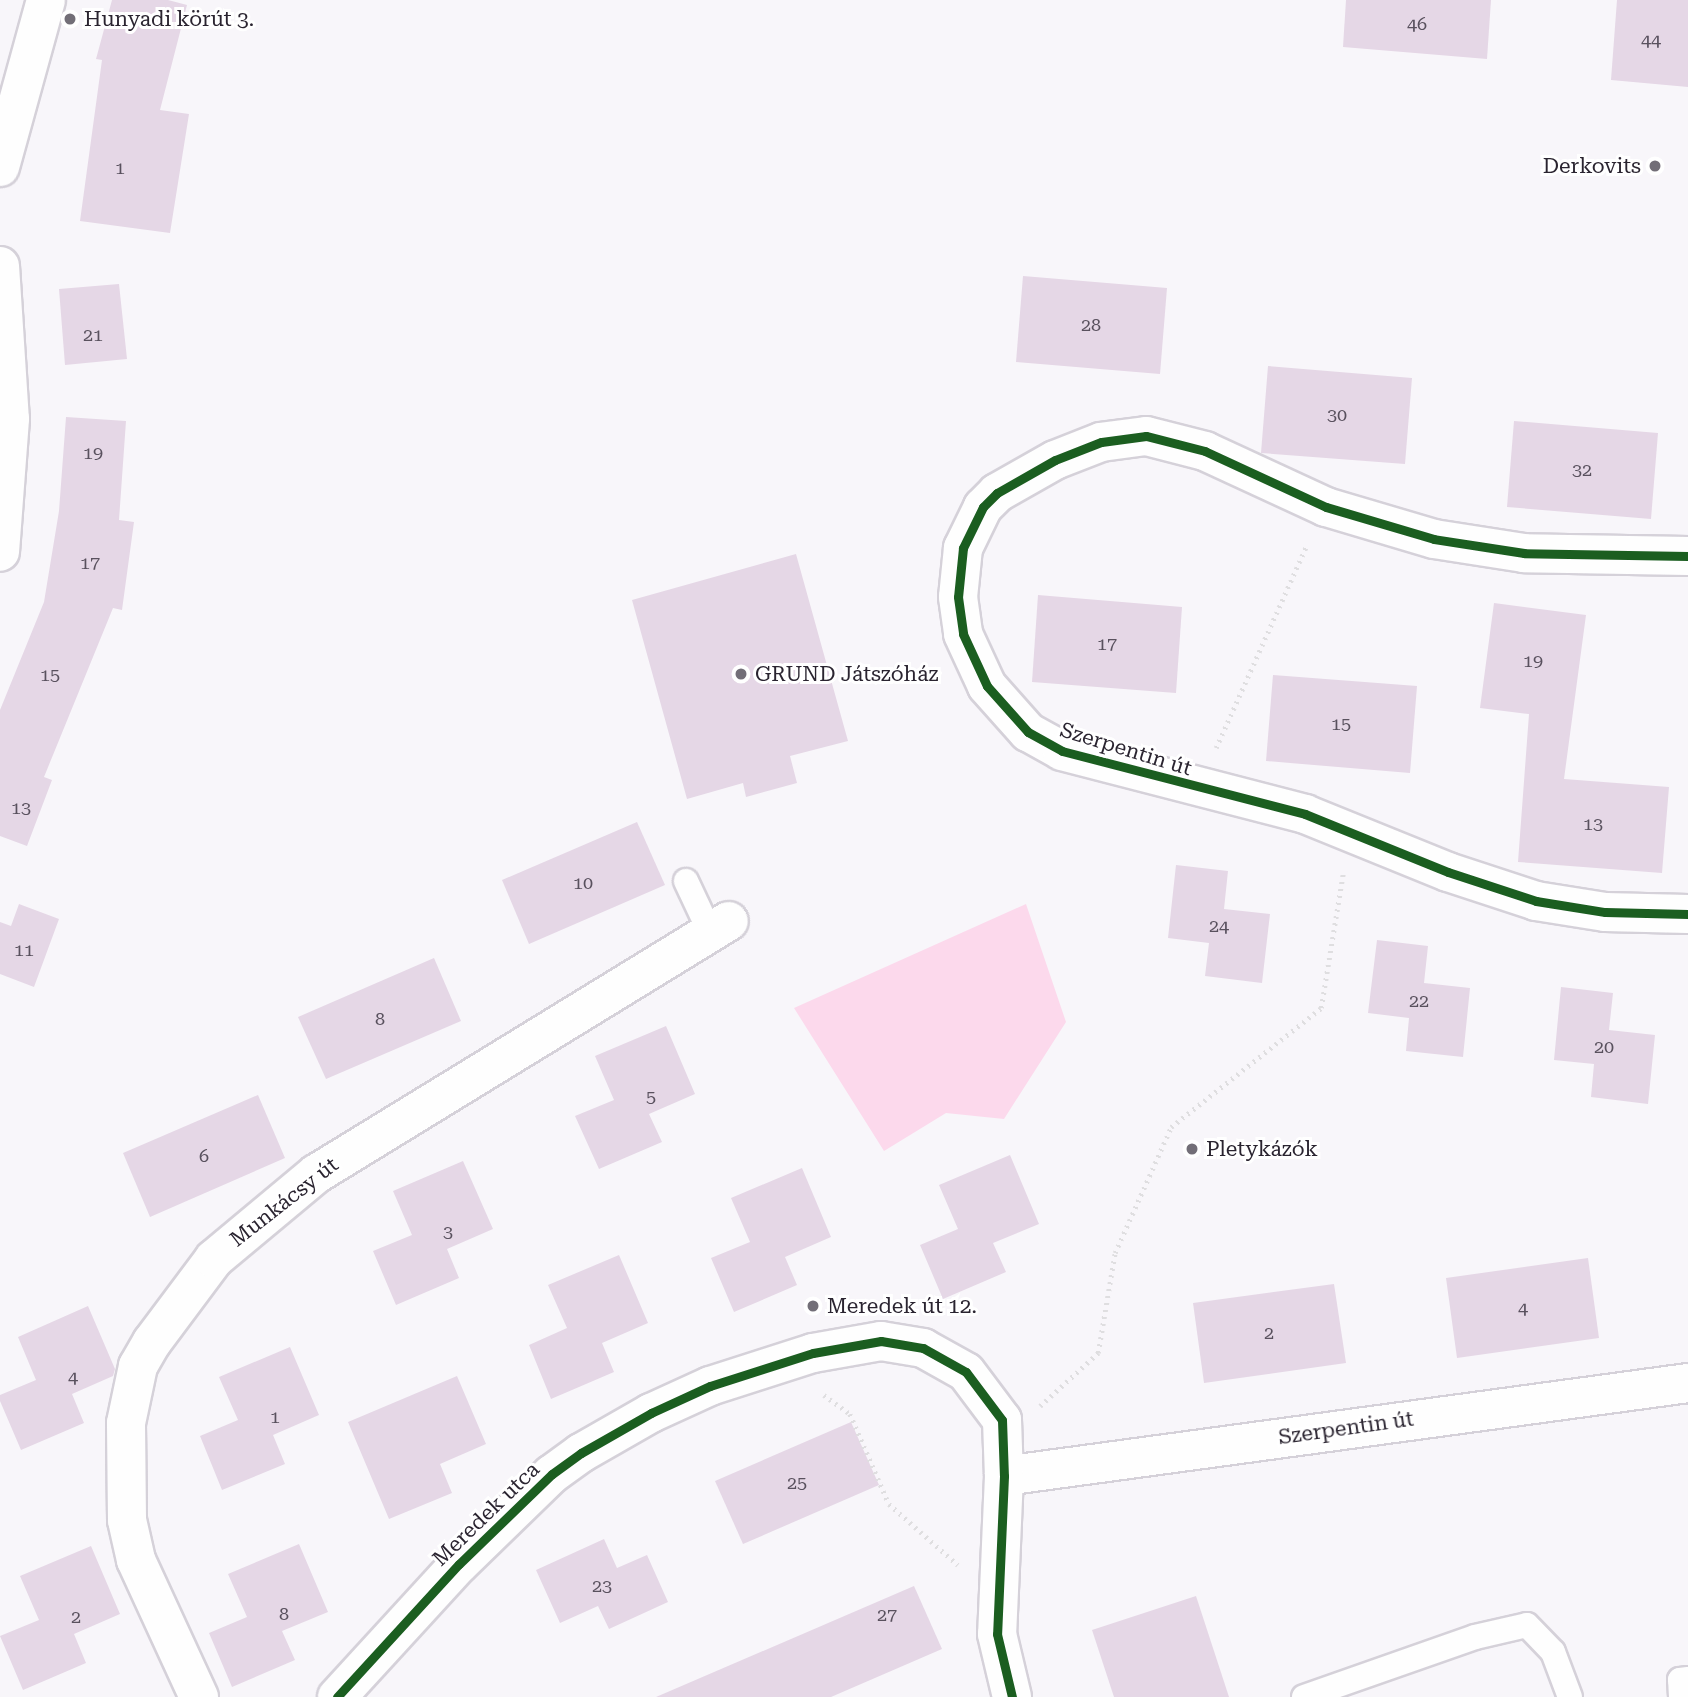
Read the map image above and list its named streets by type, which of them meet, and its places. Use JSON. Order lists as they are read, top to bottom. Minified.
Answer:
{"streets":{"street":["Szerpentin út","Munkácsy út","Meredek utca"]},"crossings":[["Szerpentin út","Meredek utca"]],"places":["Hunyadi körút 3.","Derkovits","GRUND Játszóház","Pletykázók","Meredek út 12."],"house_numbers":["46","44","1","28","21","30","19","32","17","17","19","15","15","13","13","10","24","11","22","8","20","5","6","3","4","2","4","1","25","23","8","27","2"]}
